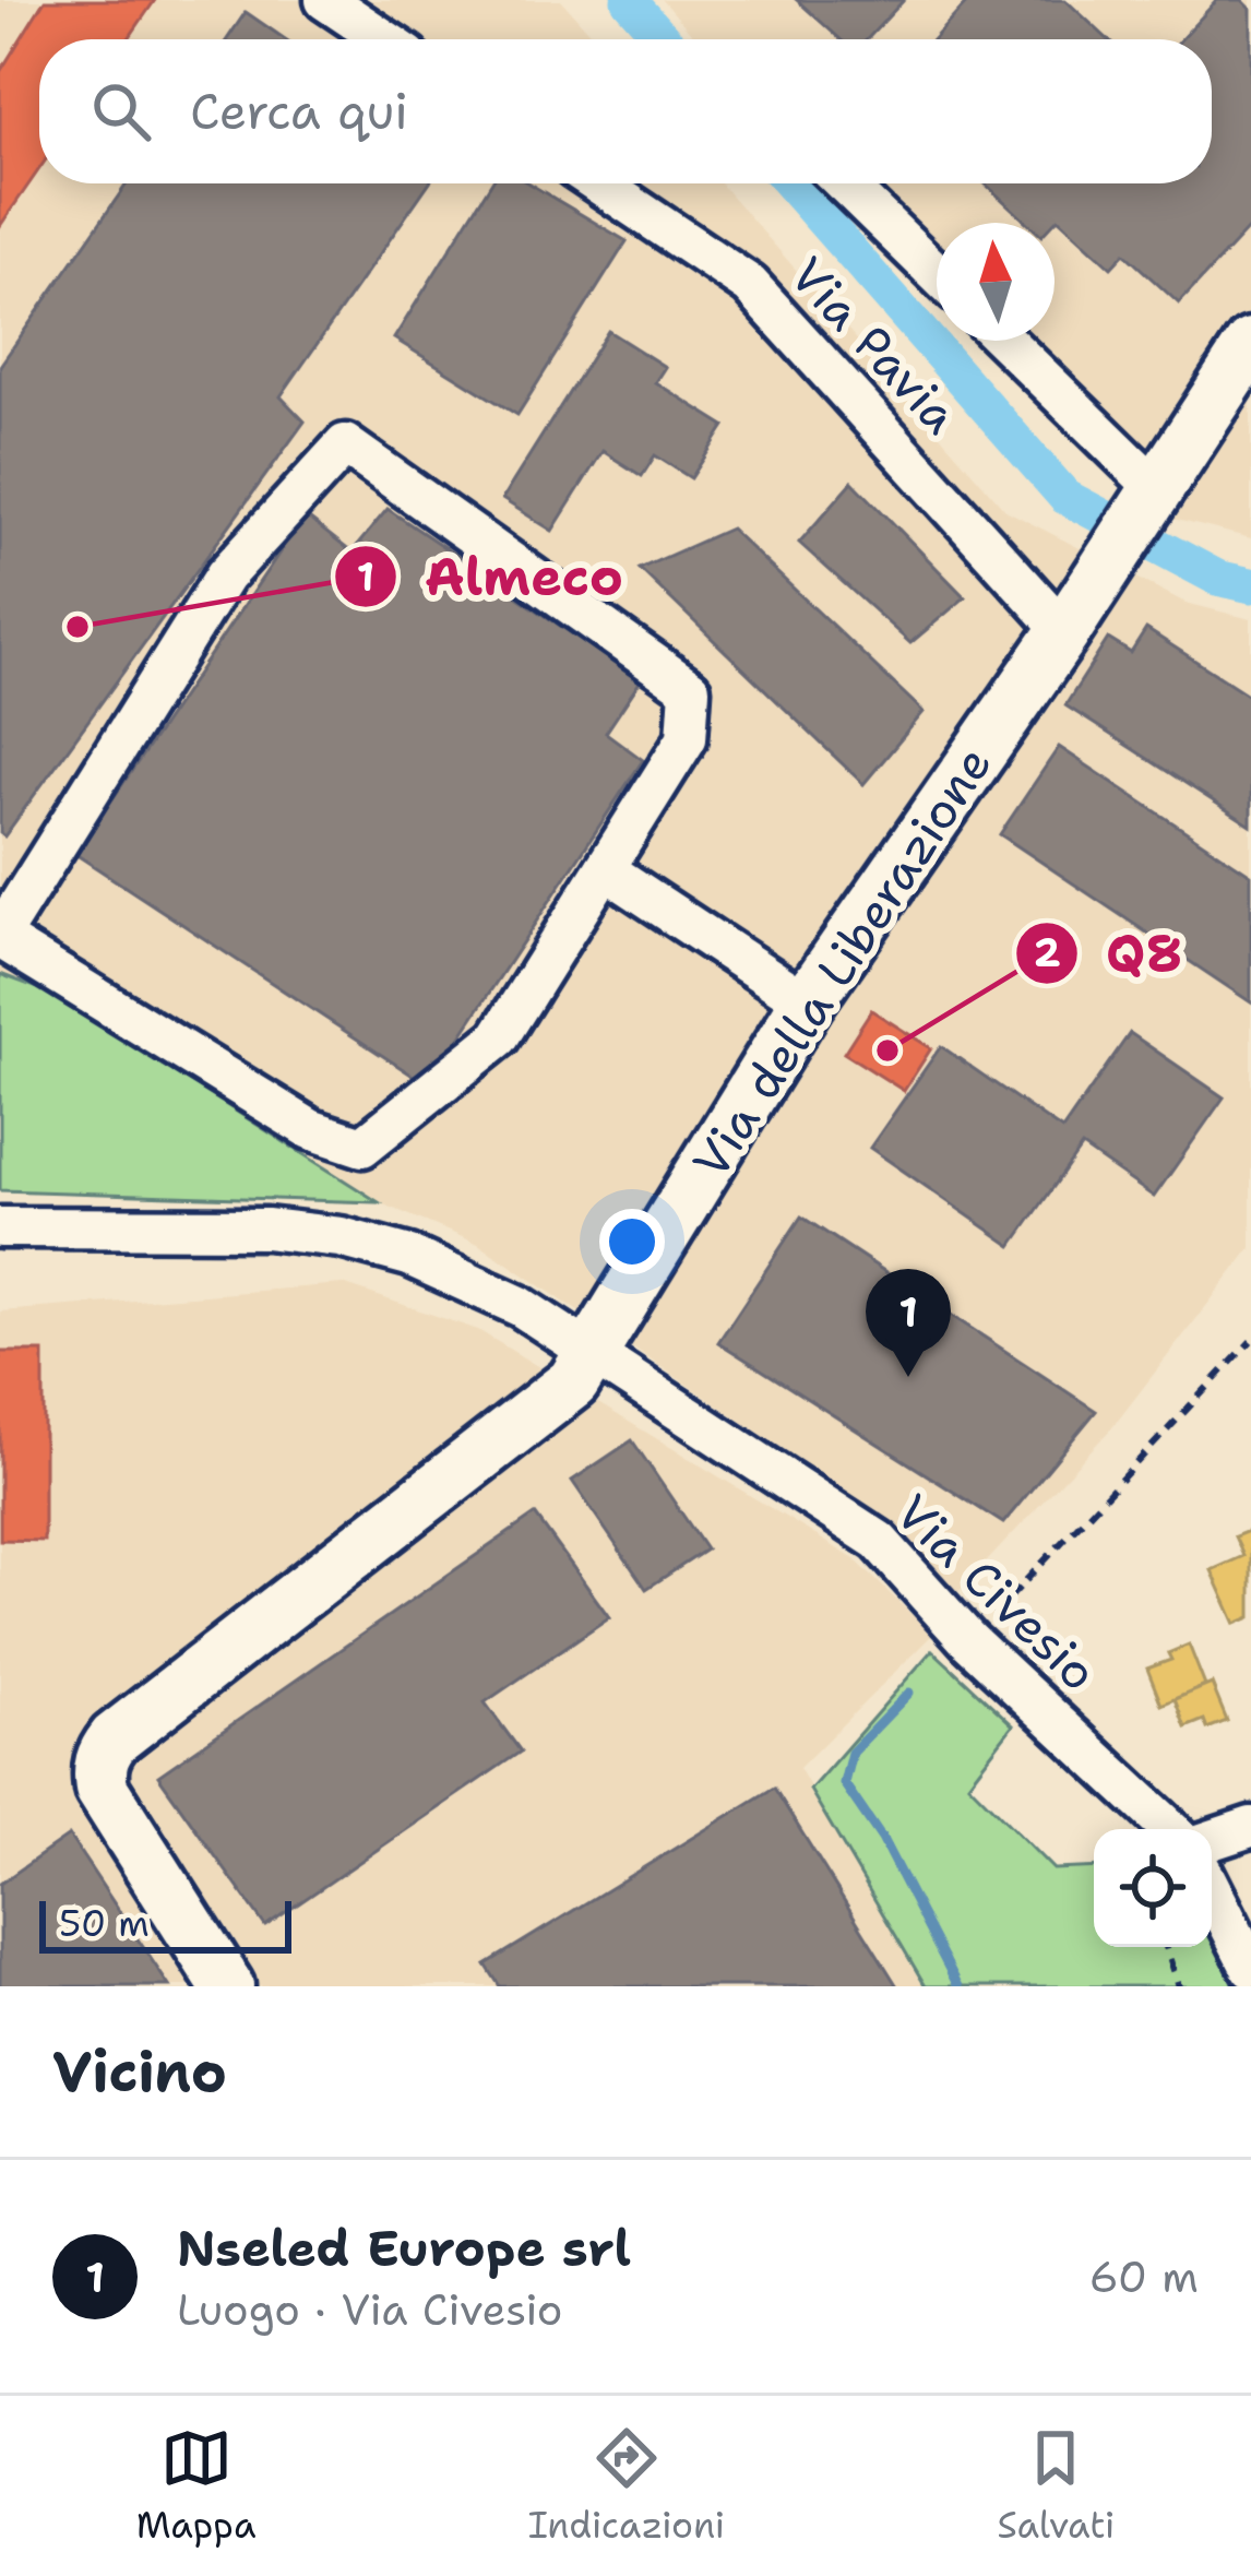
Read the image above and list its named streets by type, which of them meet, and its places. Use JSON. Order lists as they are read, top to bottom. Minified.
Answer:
{"streets":{"street":["Via Pavia","Via della Liberazione","Via Civesio"]},"crossings":[["Via Pavia","Via della Liberazione"],["Via della Liberazione","Via Civesio"]],"places":["Almeco","Q8"],"scale_bar":"50 m","north":"top","page":{"search":"Cerca qui","pins":"1","scale":"50 m","heading":"Vicino","list":[{"mark":"1","name":"Nseled Europe srl","note":"Luogo · Via Civesio","value":"60 m"}],"nav":["Mappa","Indicazioni","Salvati"]}}
